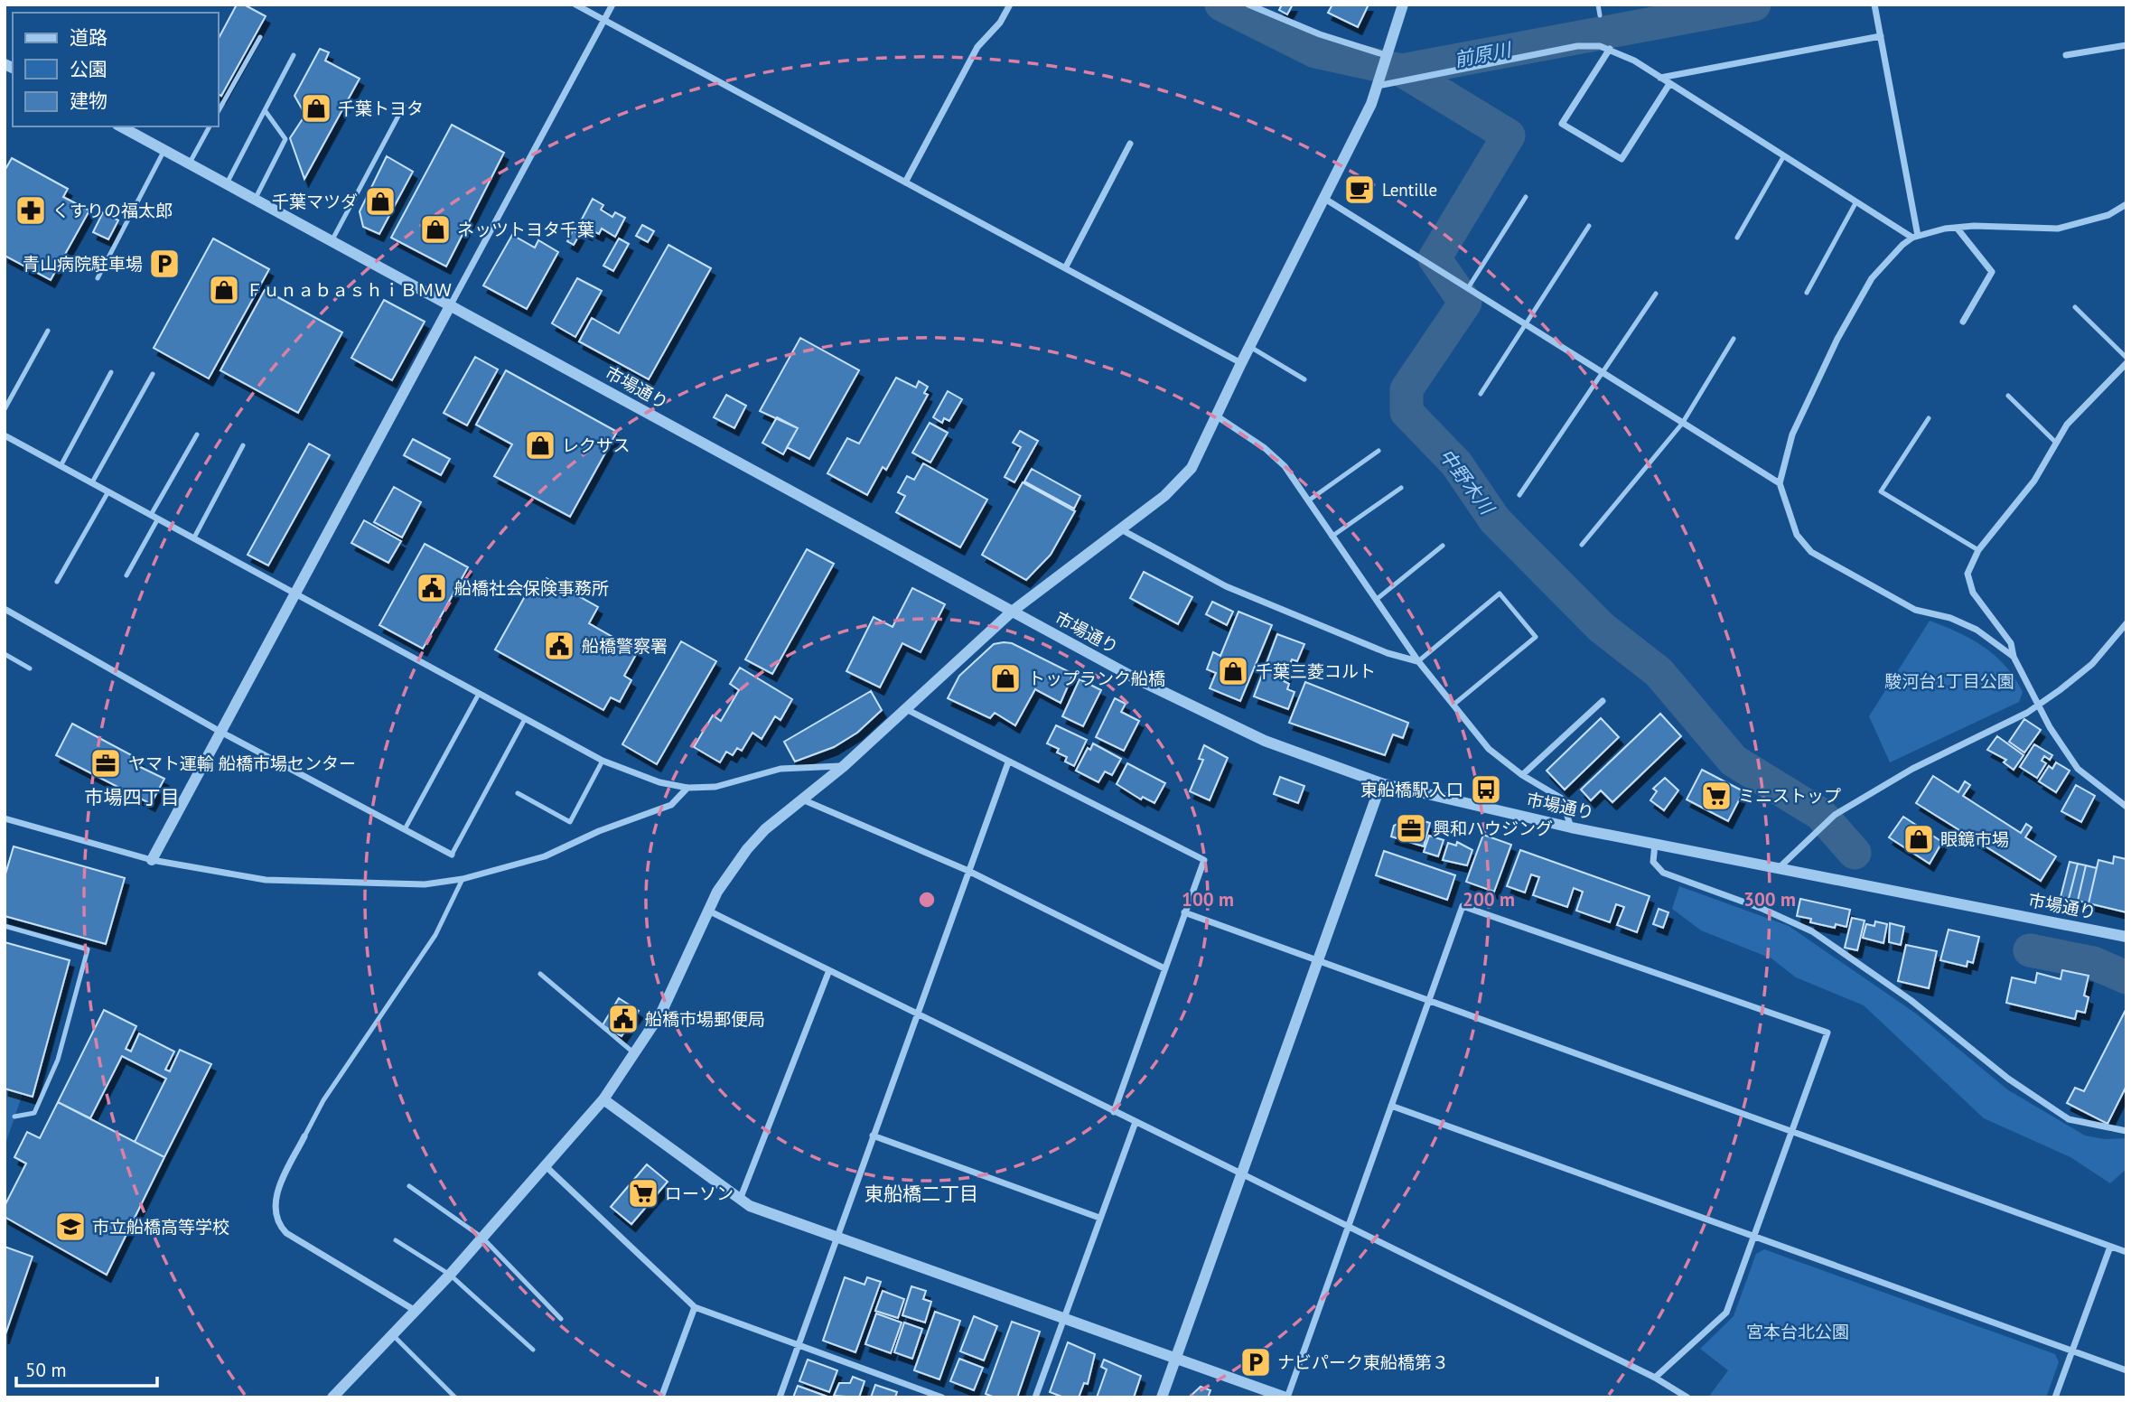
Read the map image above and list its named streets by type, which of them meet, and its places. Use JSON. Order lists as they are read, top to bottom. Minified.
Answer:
{"streets":{"street":["市場通り"]},"districts":["市場四丁目","東船橋二丁目"],"water":["前原川","中野木川"],"parks":["駿河台1丁目公園","宮本台北公園"],"places":{"shop":["千葉トヨタ","千葉マツダ","ネッツトヨタ千葉","ＦｕｎａｂａｓｈｉＢＭＷ","レクサス","千葉三菱コルト","トップランク船橋","眼鏡市場"],"cafe":["Lentille"],"pharmacy":["くすりの福太郎"],"parking":["青山病院駐車場","ナビパーク東船橋第３"],"public building":["船橋社会保険事務所","船橋警察署","船橋市場郵便局"],"office":["ヤマト運輸 船橋市場センター","興和ハウジング"],"bus stop":["東船橋駅入口"],"supermarket":["ミニストップ","ローソン"],"school or university":["市立船橋高等学校"]},"legend":["道路","公園","建物"],"scale_bar":"50 m","rings":["100 m","200 m","300 m"]}
